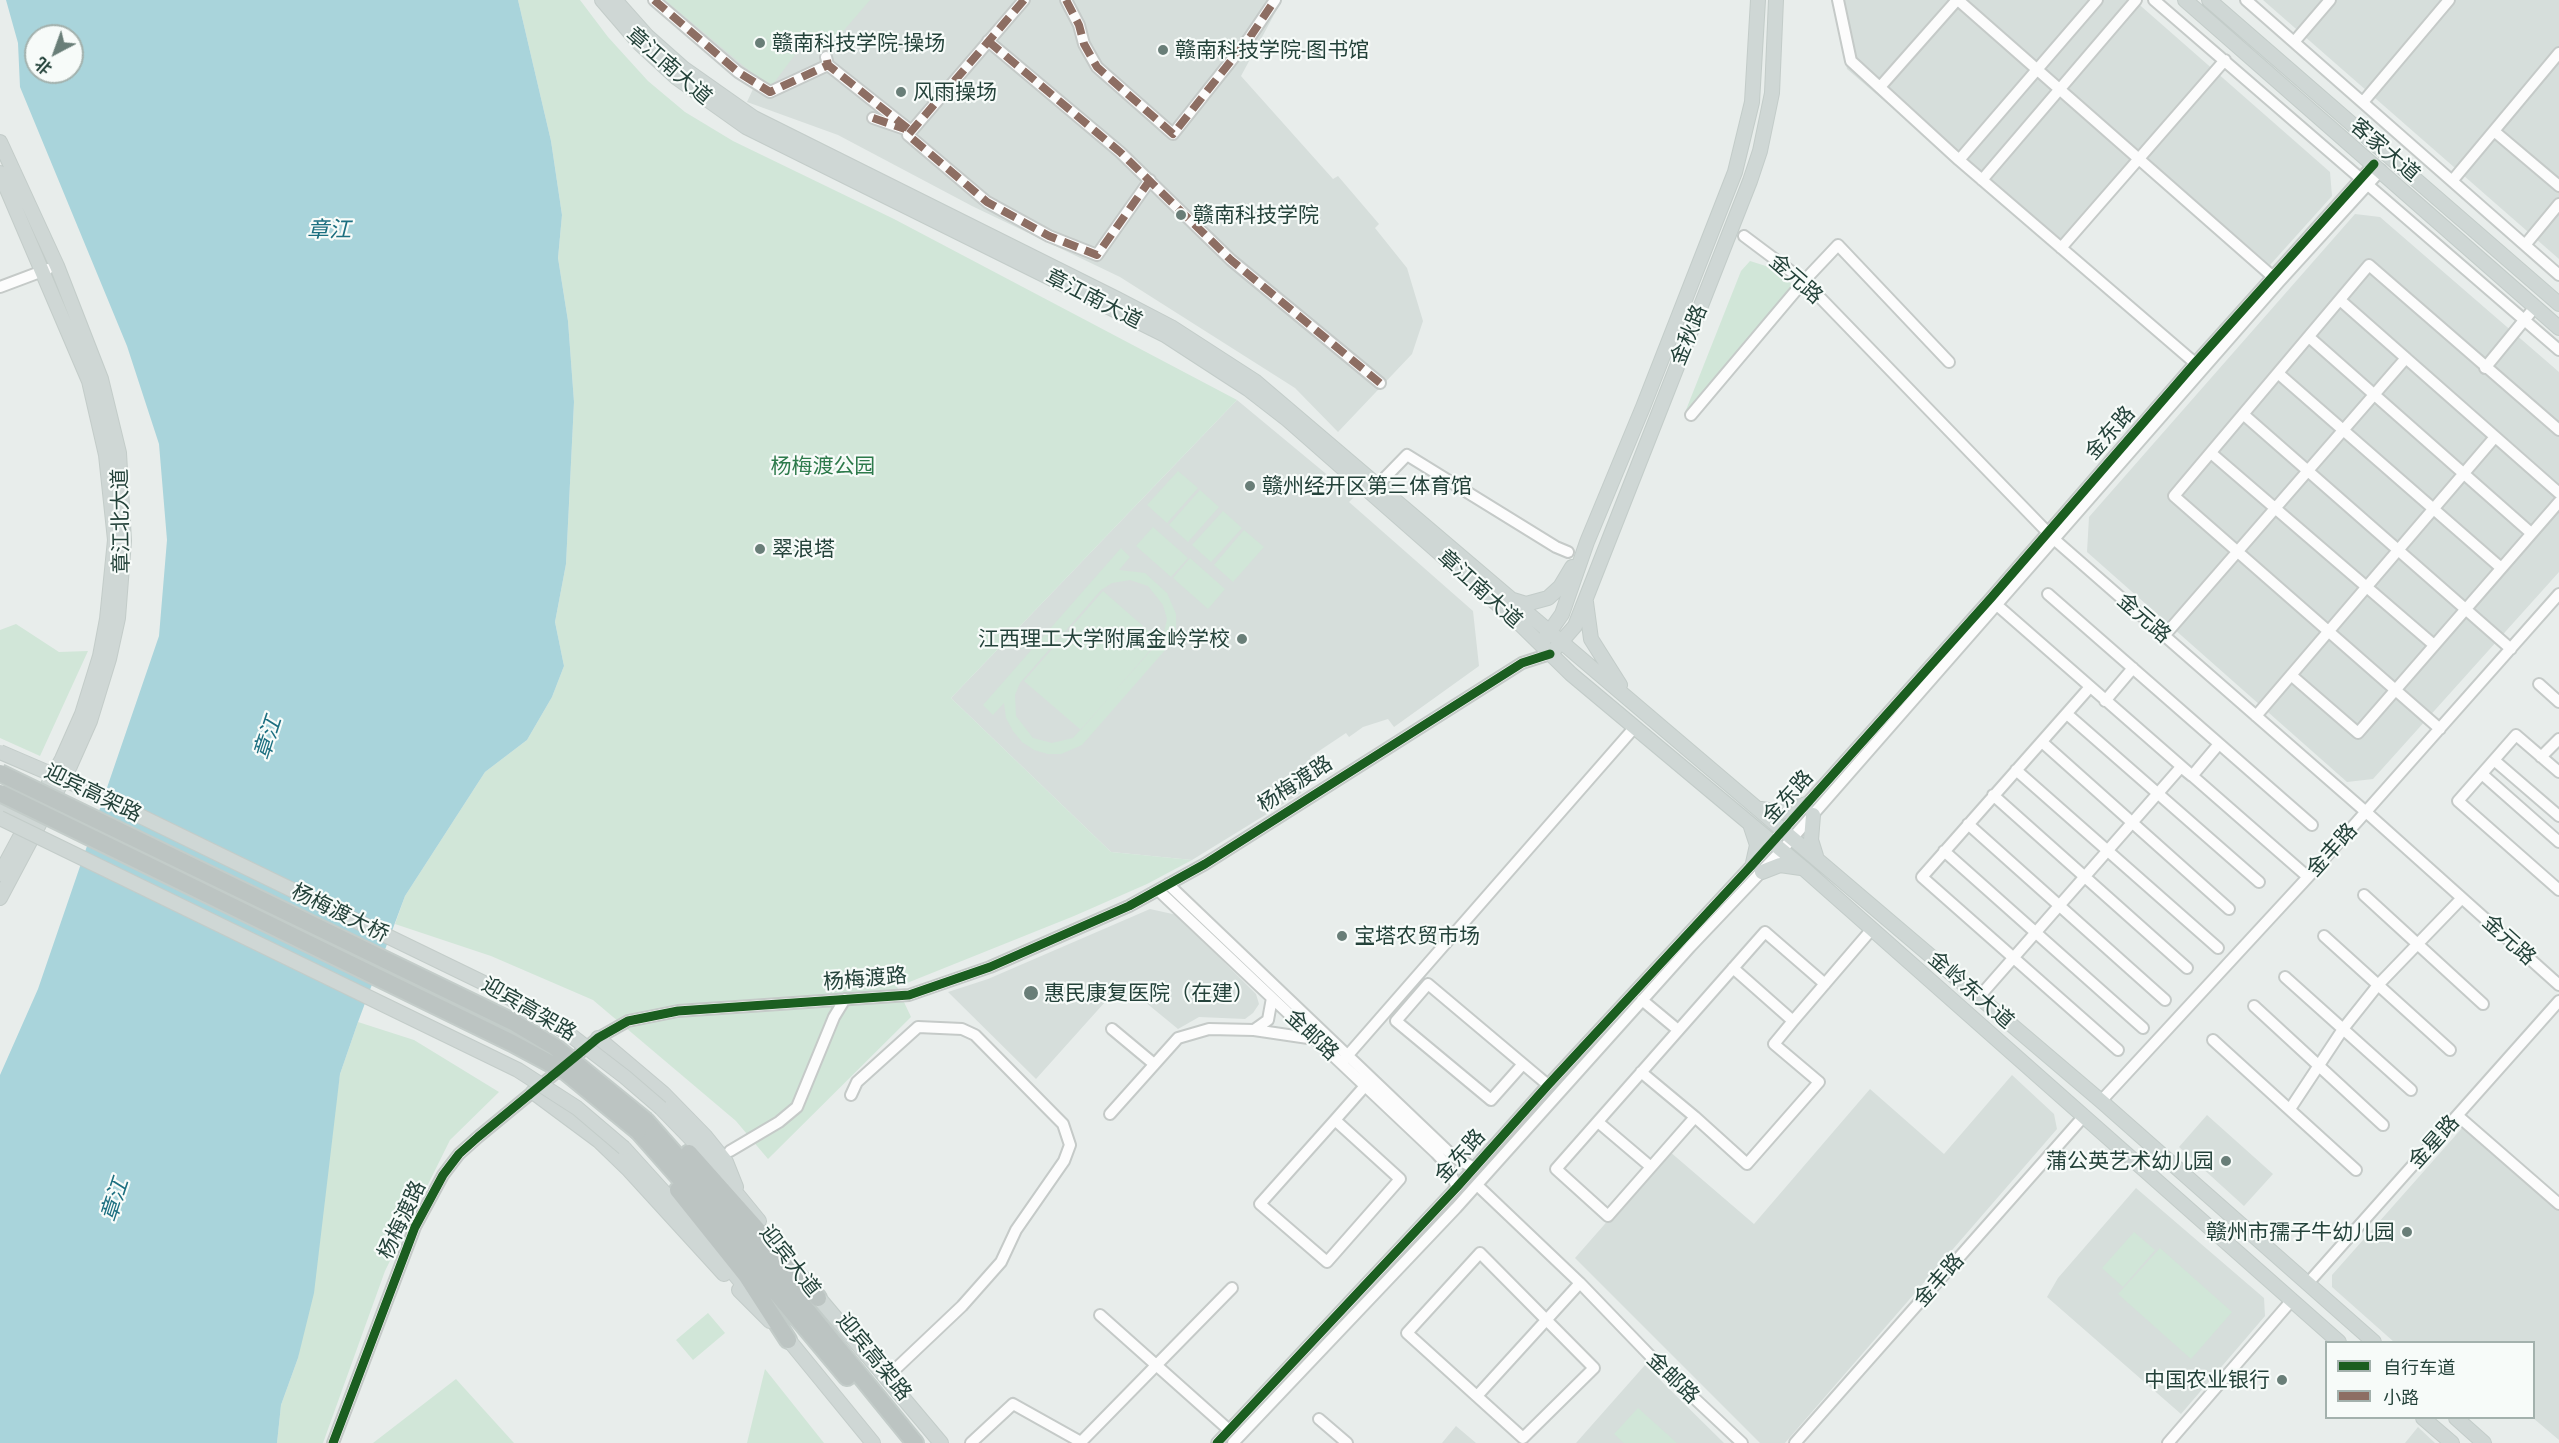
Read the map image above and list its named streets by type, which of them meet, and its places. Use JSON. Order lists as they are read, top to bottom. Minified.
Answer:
{"streets":{"highway":["迎宾高架路"],"main road":["章江南大道","客家大道","金秋路","章江北大道","杨梅渡大桥","金岭东大道","迎宾大道"],"street":["金元路","金东路","杨梅渡路","金丰路","金邮路","金星路"]},"crossings":[["章江南大道","金秋路"],["章江南大道","杨梅渡路"],["章江南大道","金岭东大道"],["客家大道","金东路"],["金元路","金东路"],["金元路","金丰路"],["金秋路","杨梅渡路"],["金秋路","金岭东大道"],["金东路","金岭东大道"],["金东路","金邮路"],["杨梅渡路","金岭东大道"],["杨梅渡路","金邮路"],["迎宾高架路","杨梅渡大桥"],["迎宾高架路","迎宾大道"],["金丰路","金岭东大道"],["杨梅渡大桥","迎宾大道"],["金岭东大道","金星路"]],"water":["章江"],"parks":["杨梅渡公园"],"places":["赣南科技学院-操场","赣南科技学院-图书馆","风雨操场","赣南科技学院","赣州经开区第三体育馆","翠浪塔","江西理工大学附属金岭学校","宝塔农贸市场","惠民康复医院（在建）","蒲公英艺术幼儿园","赣州市孺子牛幼儿园","中国农业银行"],"legend":["自行车道","小路"],"north":"bottom left"}
